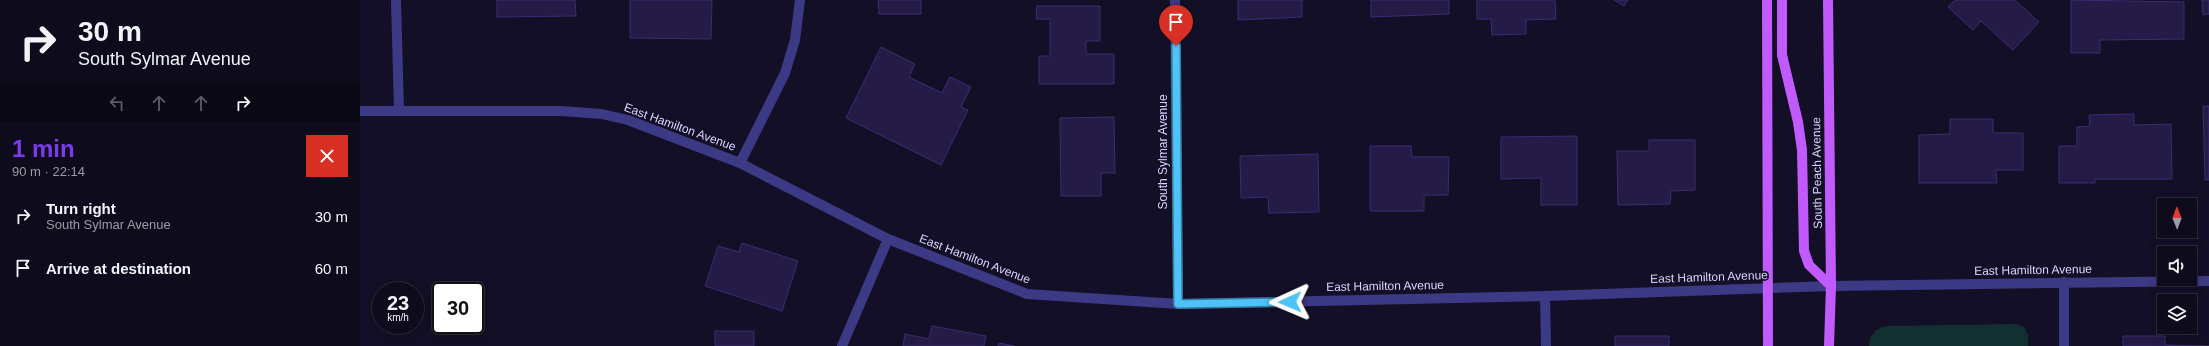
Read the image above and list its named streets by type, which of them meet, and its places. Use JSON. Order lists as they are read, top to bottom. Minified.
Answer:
{"streets":{"main road":["South Peach Avenue"],"street":["East Hamilton Avenue","South Sylmar Avenue"]},"crossings":[["East Hamilton Avenue","South Sylmar Avenue"],["East Hamilton Avenue","South Peach Avenue"]],"north":"top","page":{"turn":["30 m","South Sylmar Avenue"],"heading":["1 min","90 m · 22:14"],"list":[{"name":"Turn right","note":"South Sylmar Avenue","value":"30 m"},{"name":"Arrive at destination","value":"60 m"}],"speed":"23 km/h","limit":"30"}}
